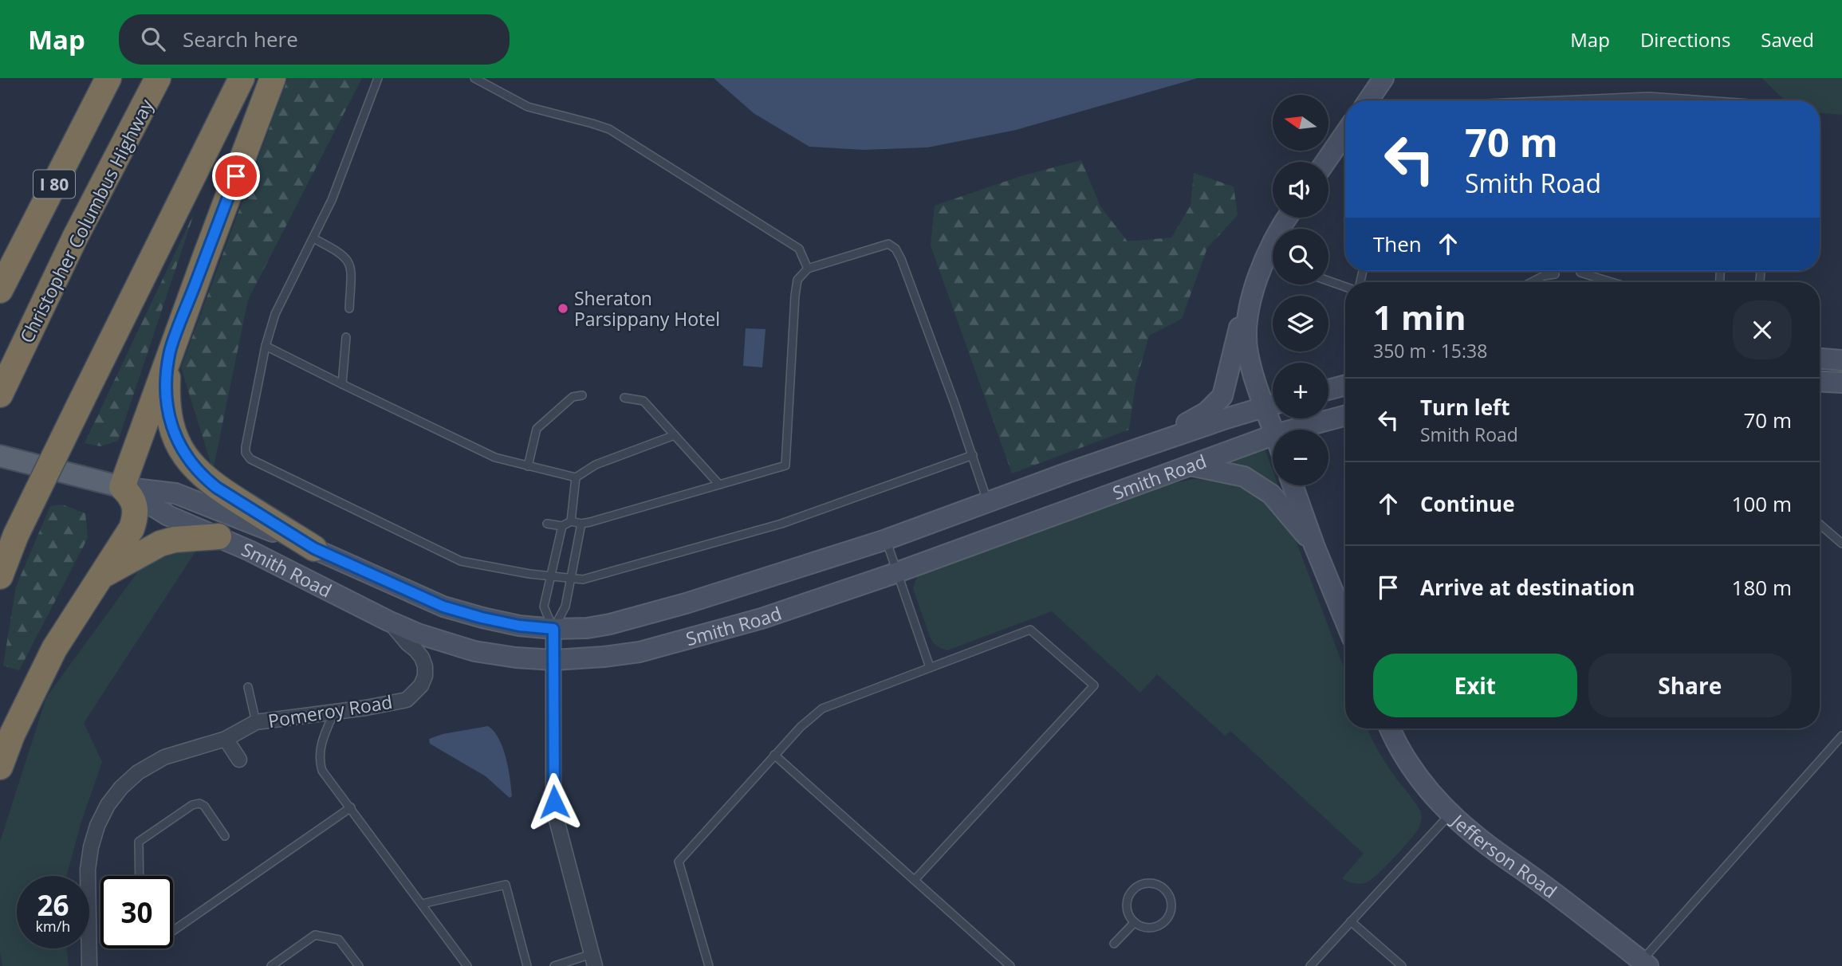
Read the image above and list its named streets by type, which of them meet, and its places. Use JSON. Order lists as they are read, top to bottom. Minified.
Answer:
{"streets":{"highway":["I 80","Christopher Columbus Highway"],"main road":["Smith Road","Jefferson Road"],"street":["Pomeroy Road"]},"crossings":[["Smith Road","Pomeroy Road"]],"places":["Sheraton Parsippany Hotel"],"north":"left","page":{"header":"Map","search":"Search here","nav":["Map","Directions","Saved"],"map_buttons":["+","−"],"turn":["70 m","Smith Road"],"then":"Then","heading":["1 min","350 m · 15:38"],"list":[{"name":"Turn left","note":"Smith Road","value":"70 m"},{"name":"Continue","value":"100 m"},{"name":"Arrive at destination","value":"180 m"}],"buttons":["Exit","Share"],"speed":"26 km/h","limit":"30"}}
